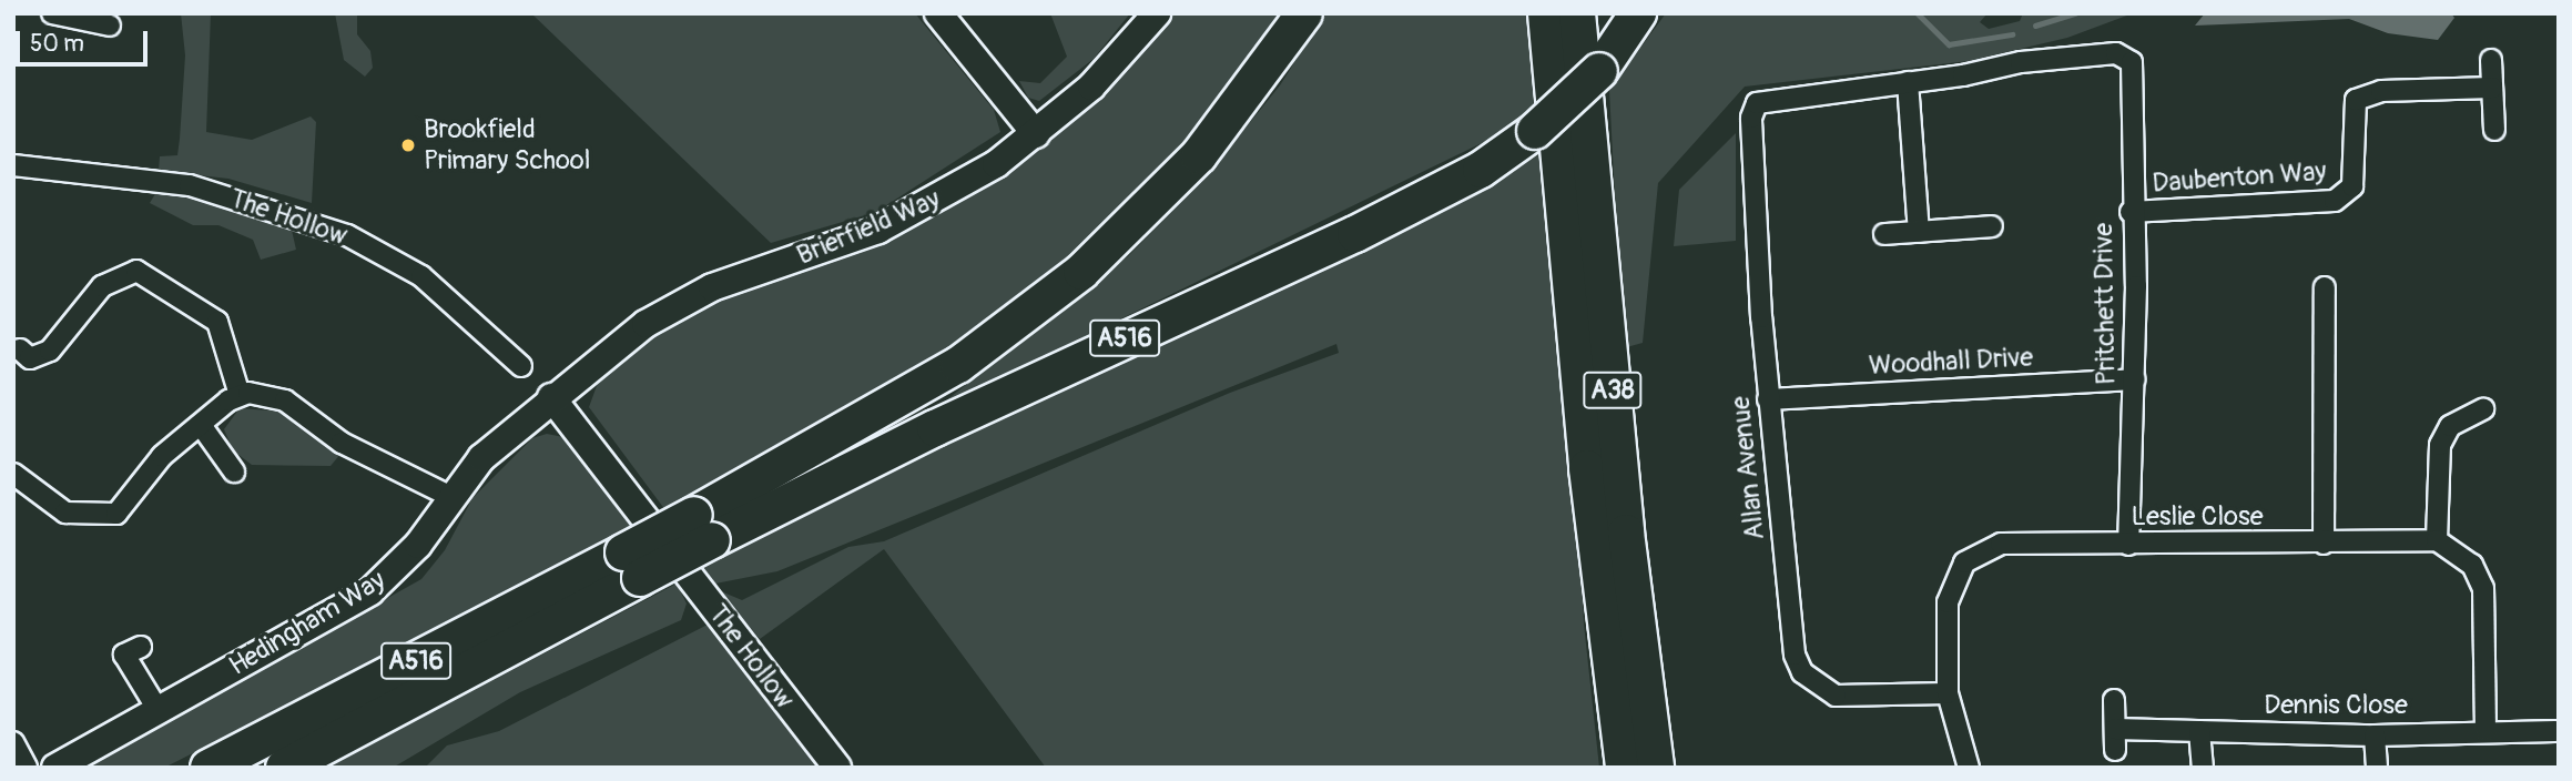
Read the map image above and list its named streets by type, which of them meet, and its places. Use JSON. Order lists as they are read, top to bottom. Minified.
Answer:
{"streets":{"highway":["A516","A38"],"street":["Daubenton Way","The Hollow","Brierfield Way","Pritchett Drive","Woodhall Drive","Allan Avenue","Leslie Close","Hedingham Way","Dennis Close"]},"crossings":[["Daubenton Way","Pritchett Drive"],["The Hollow","Brierfield Way"],["The Hollow","Hedingham Way"],["Brierfield Way","Hedingham Way"],["Pritchett Drive","Woodhall Drive"],["Pritchett Drive","Allan Avenue"],["Pritchett Drive","Leslie Close"],["Woodhall Drive","Allan Avenue"],["Allan Avenue","Leslie Close"]],"places":["Brookfield Primary School"],"scale_bar":"50 m"}
